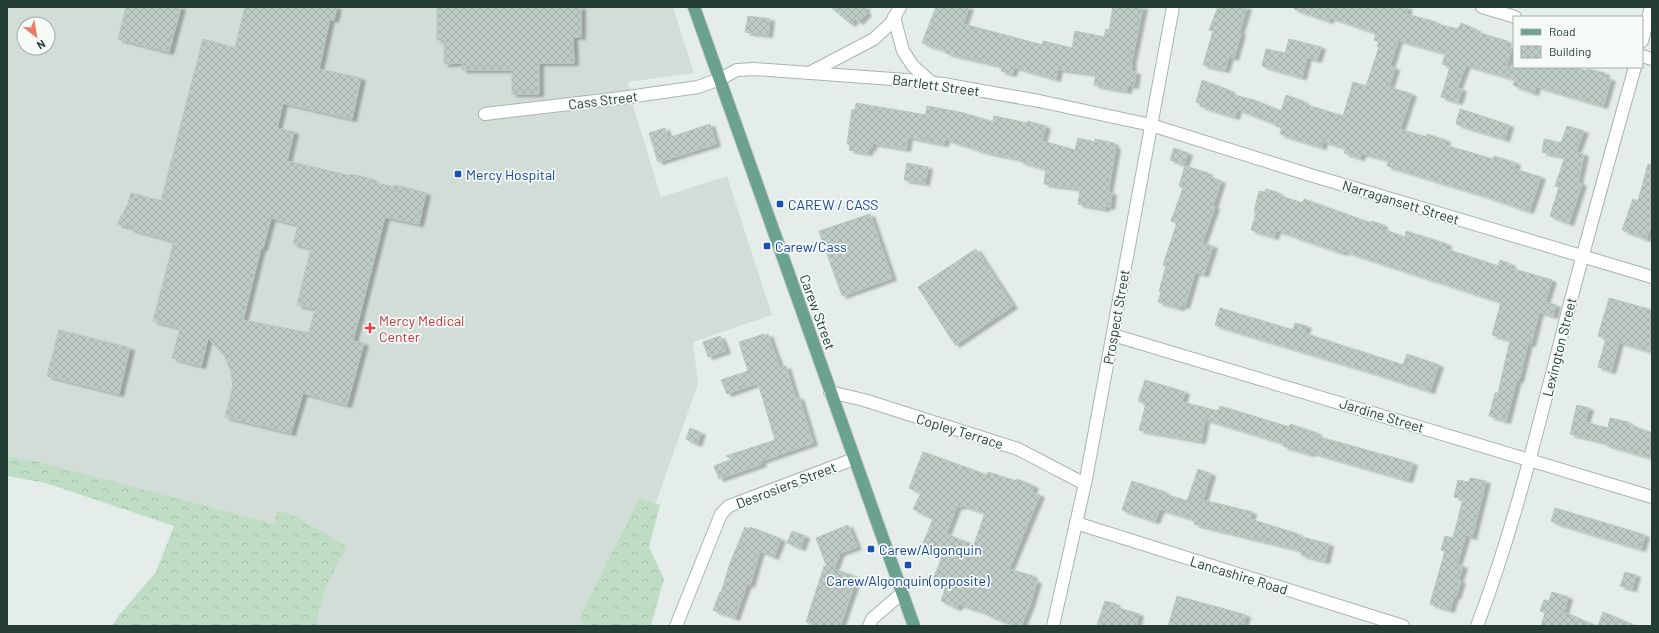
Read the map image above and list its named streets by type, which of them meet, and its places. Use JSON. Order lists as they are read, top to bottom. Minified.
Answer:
{"streets":{"main road":["Carew Street"],"street":["Bartlett Street","Cass Street","Narragansett Street","Prospect Street","Lexington Street","Jardine Street","Copley Terrace","Desrosiers Street","Lancashire Road"]},"crossings":[["Bartlett Street","Cass Street"],["Bartlett Street","Narragansett Street"],["Bartlett Street","Carew Street"],["Bartlett Street","Prospect Street"],["Cass Street","Carew Street"],["Narragansett Street","Prospect Street"],["Narragansett Street","Lexington Street"],["Carew Street","Copley Terrace"],["Carew Street","Desrosiers Street"],["Prospect Street","Jardine Street"],["Prospect Street","Copley Terrace"],["Prospect Street","Lancashire Road"],["Lexington Street","Jardine Street"]],"places":{"transit":["Mercy Hospital","CAREW / CASS","Carew/Cass","Carew/Algonquin","Carew/Algonquin(opposite)"],"health":["Mercy Medical Center"]},"legend":["Road","Building"],"north":"bottom right"}
